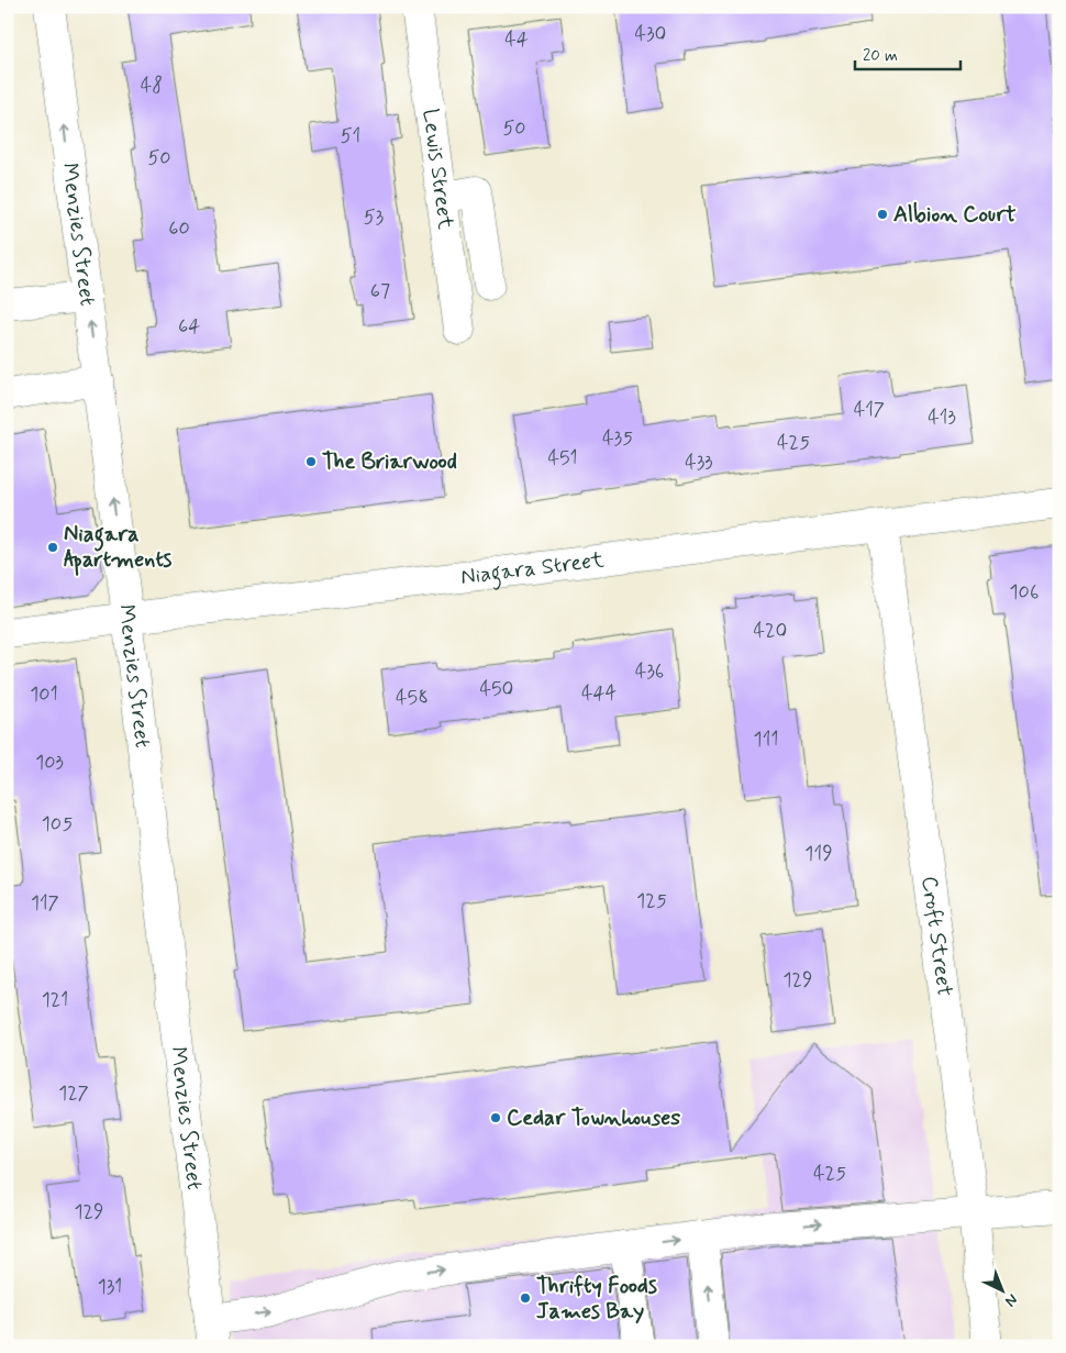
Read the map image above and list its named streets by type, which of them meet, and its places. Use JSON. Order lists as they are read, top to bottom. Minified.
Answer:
{"streets":{"street":["Lewis Street","Menzies Street","Niagara Street","Croft Street"]},"crossings":[["Menzies Street","Niagara Street"],["Niagara Street","Croft Street"]],"one_way":["Menzies Street"],"places":["Albion Court","The Briarwood","Niagara Apartments","Cedar Townhouses","Thrifty Foods James Bay"],"house_numbers":["430","44","48","50","51","50","53","60","67","64","417","413","435","425","451","433","106","420","436","450","444","101","458","111","103","105","119","125","117","129","121","127","425","129","131"],"scale_bar":"20 m","north":"bottom right"}
